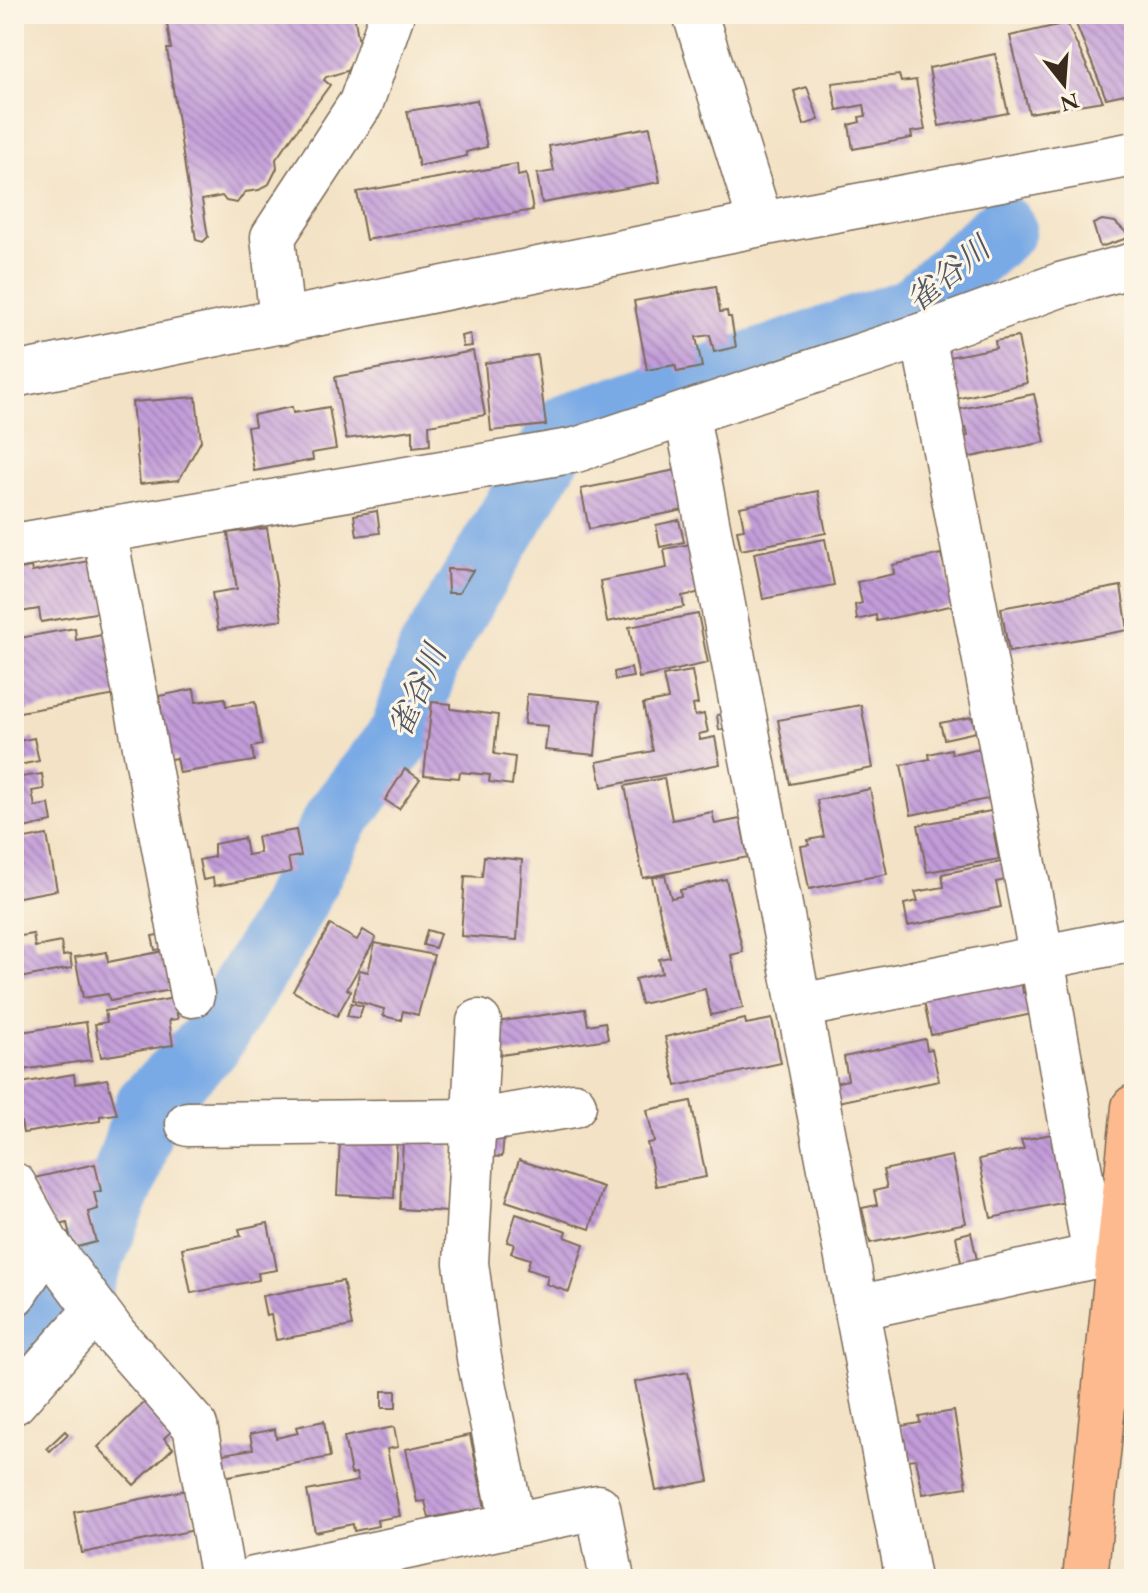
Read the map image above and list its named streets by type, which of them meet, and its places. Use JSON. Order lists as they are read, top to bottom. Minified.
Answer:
{"water":["雀谷川"],"north":"bottom"}
